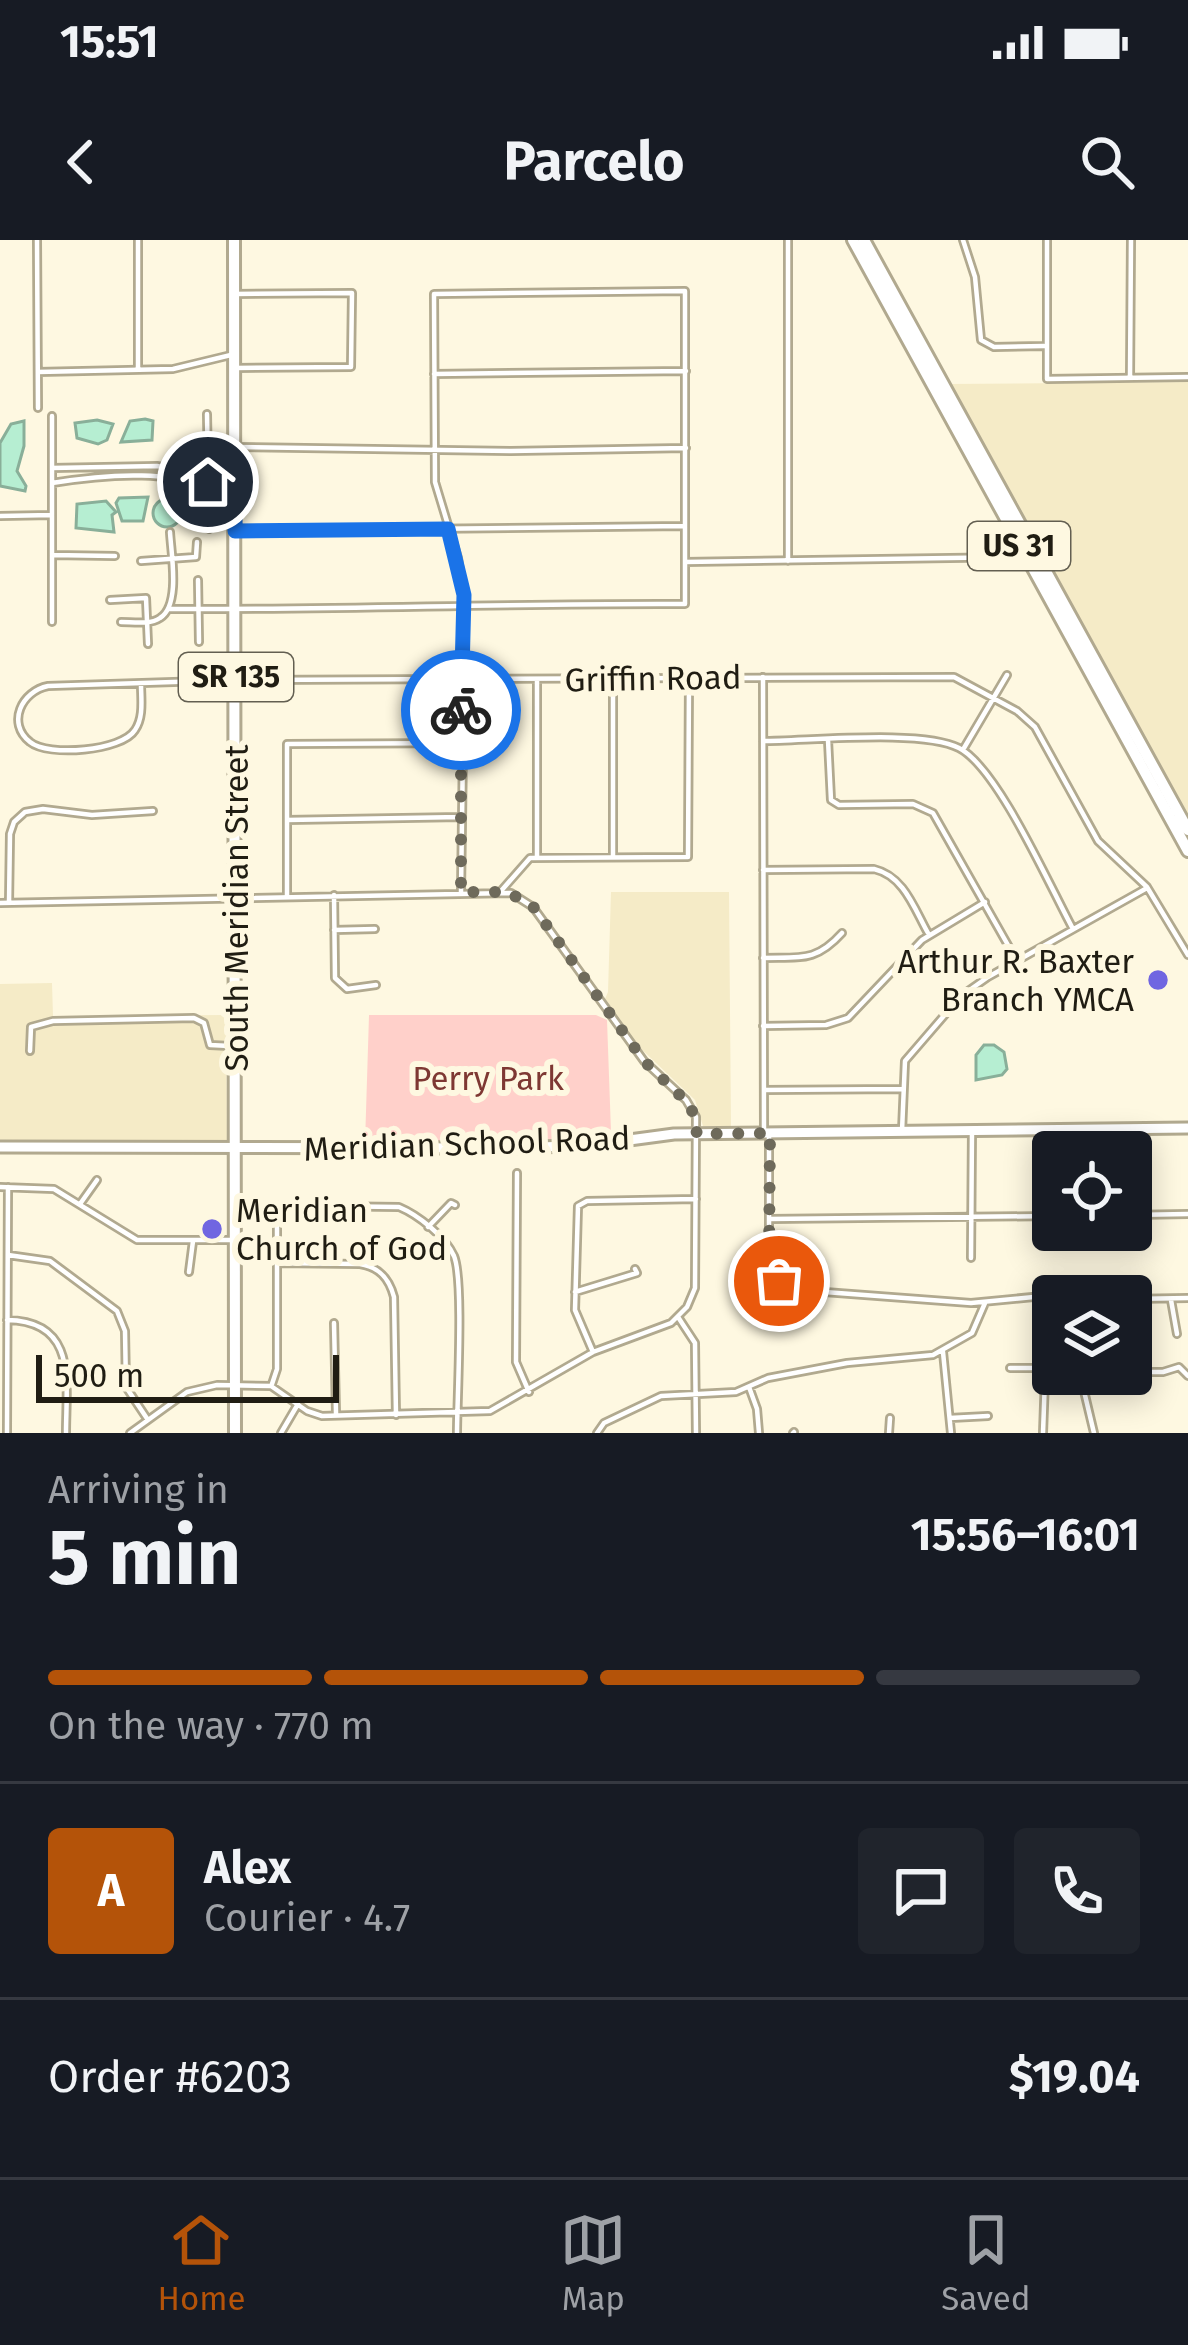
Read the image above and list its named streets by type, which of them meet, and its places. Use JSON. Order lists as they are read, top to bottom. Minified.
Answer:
{"streets":{"main road":["US 31","SR 135","South Meridian Street","Meridian School Road"],"street":["Griffin Road"]},"crossings":[["Griffin Road","South Meridian Street"],["South Meridian Street","Meridian School Road"]],"parks":["Perry Park"],"places":["Arthur R. Baxter Branch YMCA","Meridian Church of God"],"scale_bar":"500 m","page":{"status":"15:51","header":"Parcelo","scale":"500 m","heading":["5 min","Arriving in","15:56–16:01"],"panel":["Alex","Courier · 4.7","Order #6203","$19.04"],"bar":"On the way · 770 m","round":"A","tabs":["Home","Map","Saved"]}}
